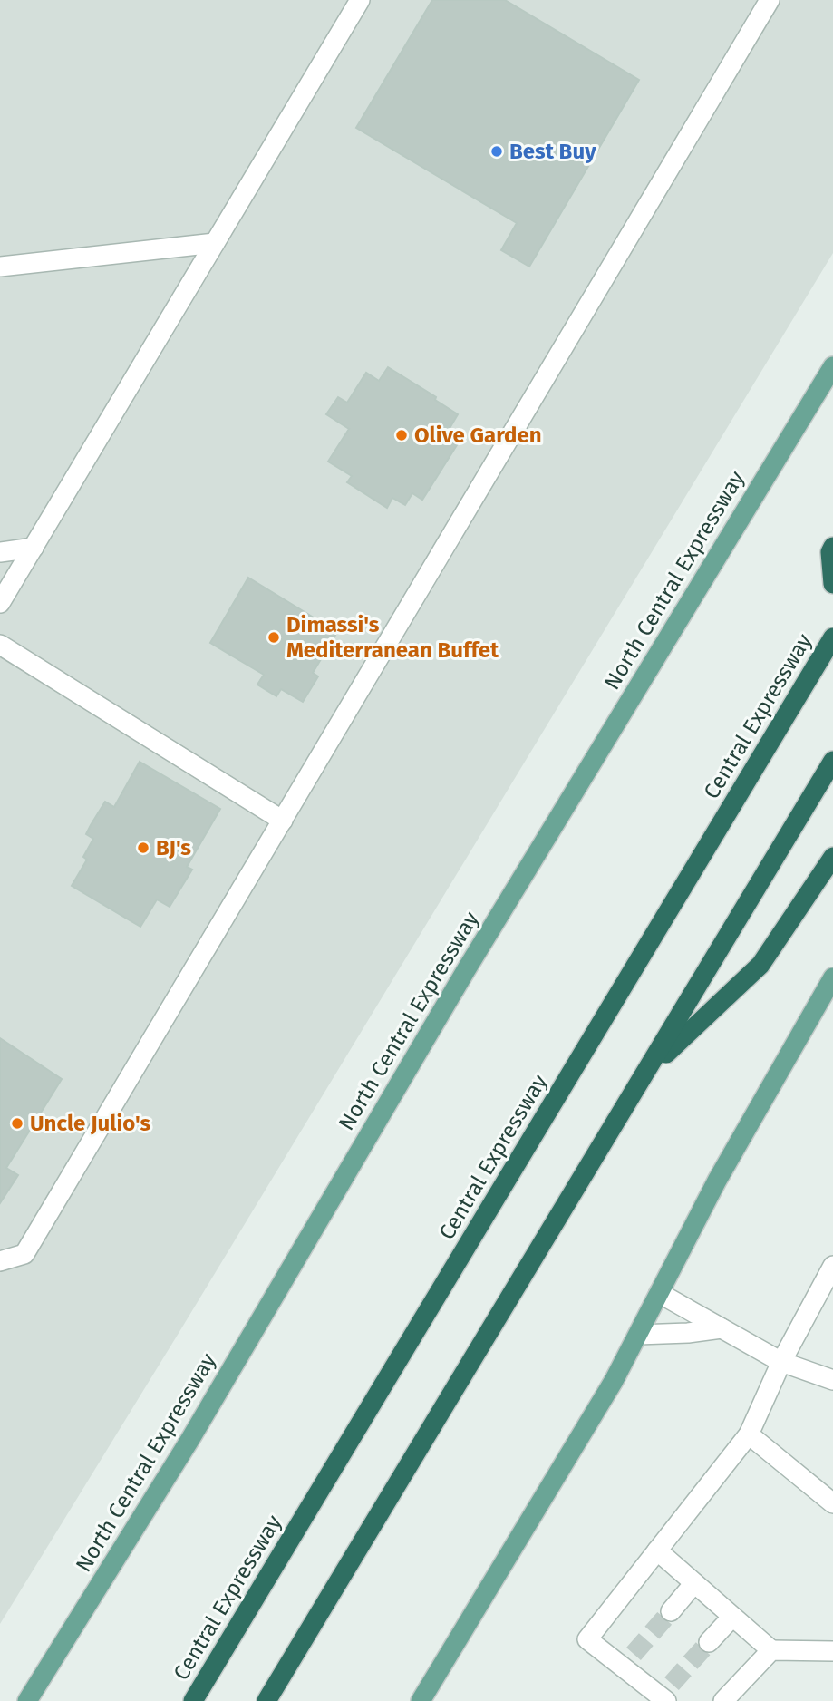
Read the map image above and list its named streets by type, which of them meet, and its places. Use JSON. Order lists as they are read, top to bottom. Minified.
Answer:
{"streets":{"highway":["Central Expressway"],"main road":["North Central Expressway"]},"places":["Best Buy","Olive Garden","Dimassi's Mediterranean Buffet","BJ's","Uncle Julio's"]}
